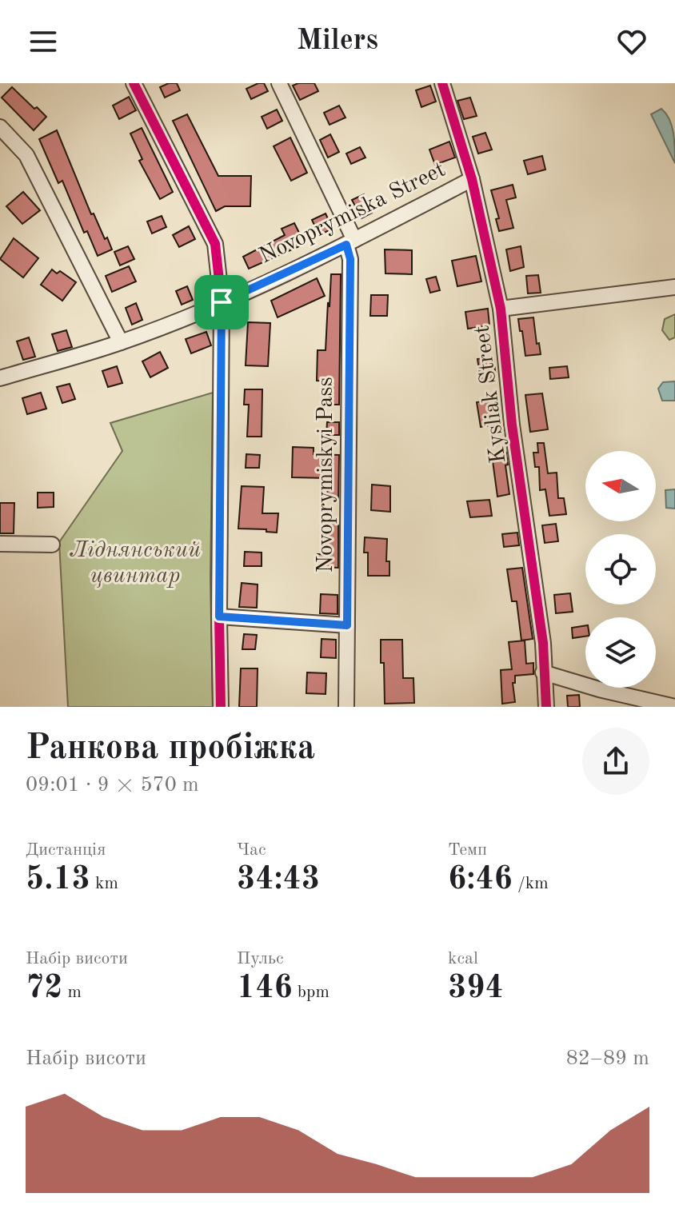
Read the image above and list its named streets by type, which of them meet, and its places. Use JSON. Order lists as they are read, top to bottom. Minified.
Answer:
{"streets":{"street":["Novoprymiska Street","Kysliak Street","Novoprymiskyi Pass"]},"crossings":[["Novoprymiska Street","Kysliak Street"],["Novoprymiska Street","Novoprymiskyi Pass"]],"parks":["Ліднянський цвинтар"],"north":"left","page":{"header":"Milers","heading":["Ранкова пробіжка","09:01 · 9 × 570 m"],"stats":[["Дистанція","5.13 km"],["Час","34:43"],["Темп","6:46 /km"],["Набір висоти","72 m"],["Пульс","146 bpm"],["kcal","394"]],"chart":["Набір висоти","82–89 m"]}}
